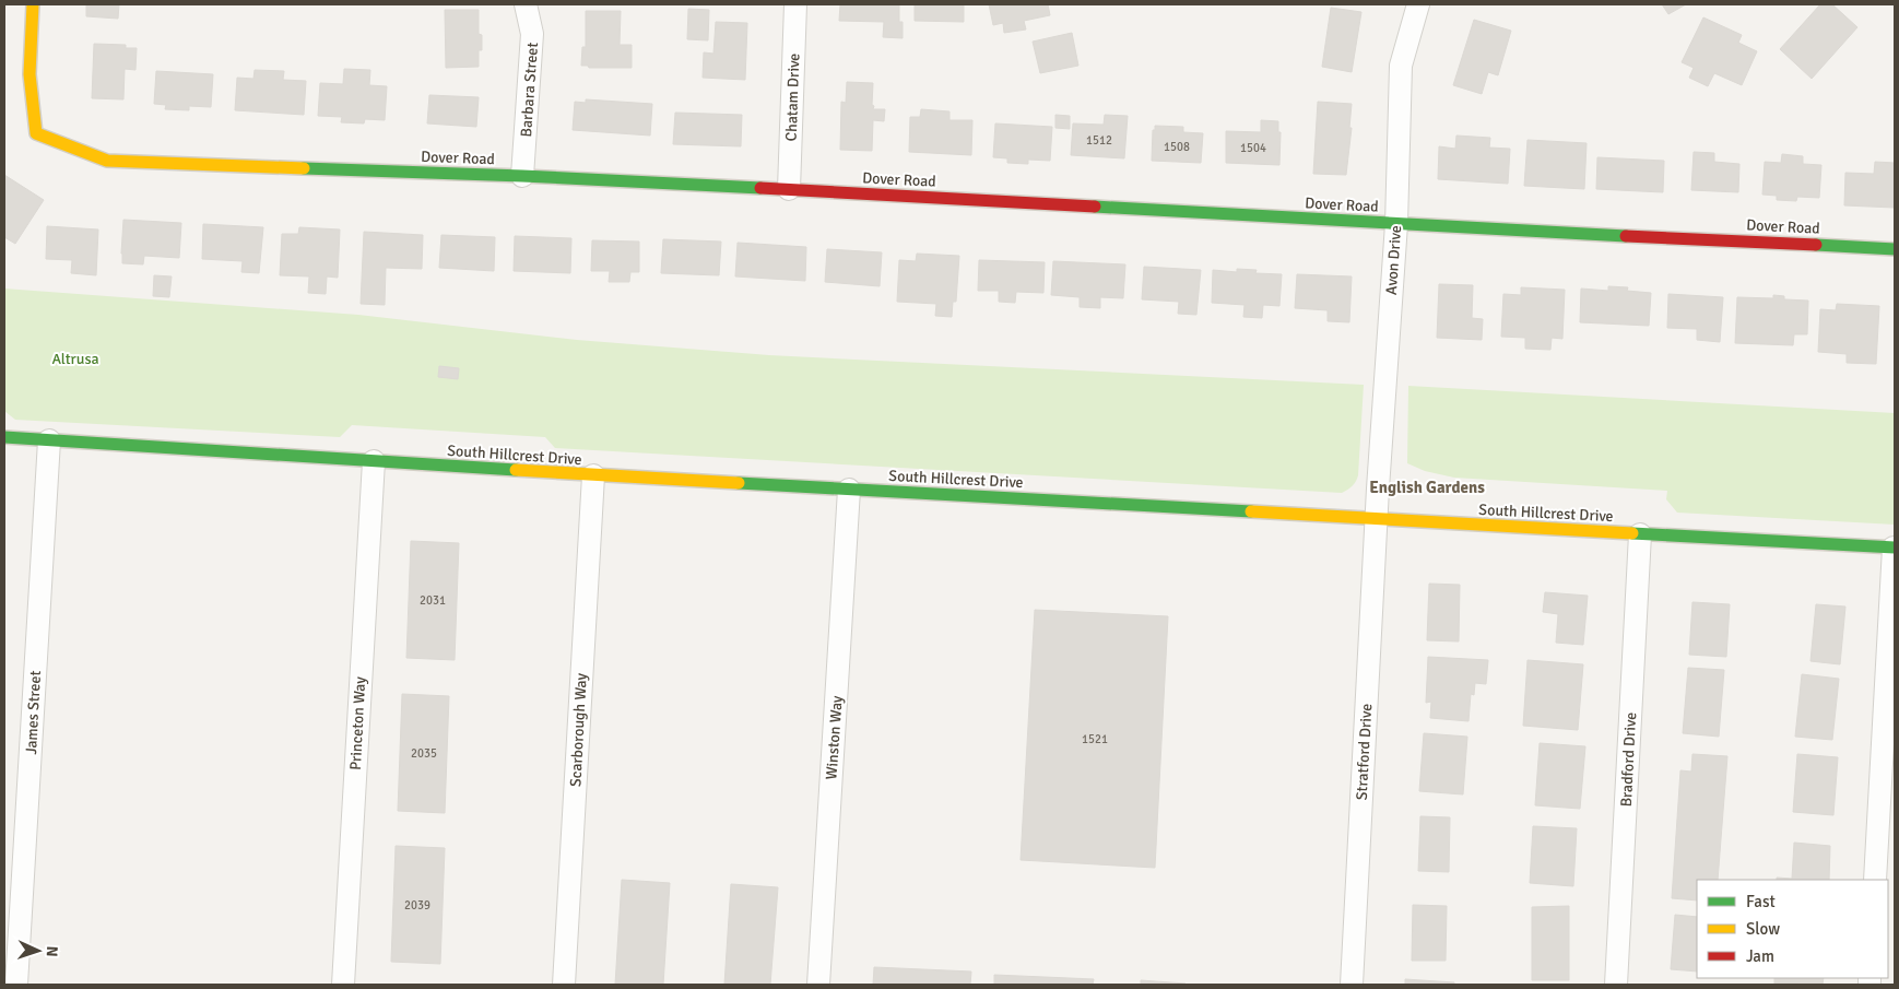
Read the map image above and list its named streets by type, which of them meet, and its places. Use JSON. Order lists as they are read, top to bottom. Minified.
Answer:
{"streets":{"street":["Barbara Street","Chatam Drive","Dover Road","Avon Drive","South Hillcrest Drive","James Street","Princeton Way","Scarborough Way","Winston Way","Stratford Drive","Bradford Drive"]},"crossings":[["Barbara Street","Dover Road"],["Chatam Drive","Dover Road"],["Dover Road","Avon Drive"],["Avon Drive","South Hillcrest Drive"],["Avon Drive","Stratford Drive"],["South Hillcrest Drive","James Street"],["South Hillcrest Drive","Princeton Way"],["South Hillcrest Drive","Scarborough Way"],["South Hillcrest Drive","Winston Way"],["South Hillcrest Drive","Stratford Drive"],["South Hillcrest Drive","Bradford Drive"]],"districts":["English Gardens"],"parks":["Altrusa"],"house_numbers":["1512","1508","1504","2031","1521","2035","2039"],"legend":["Fast","Slow","Jam"],"north":"right"}
